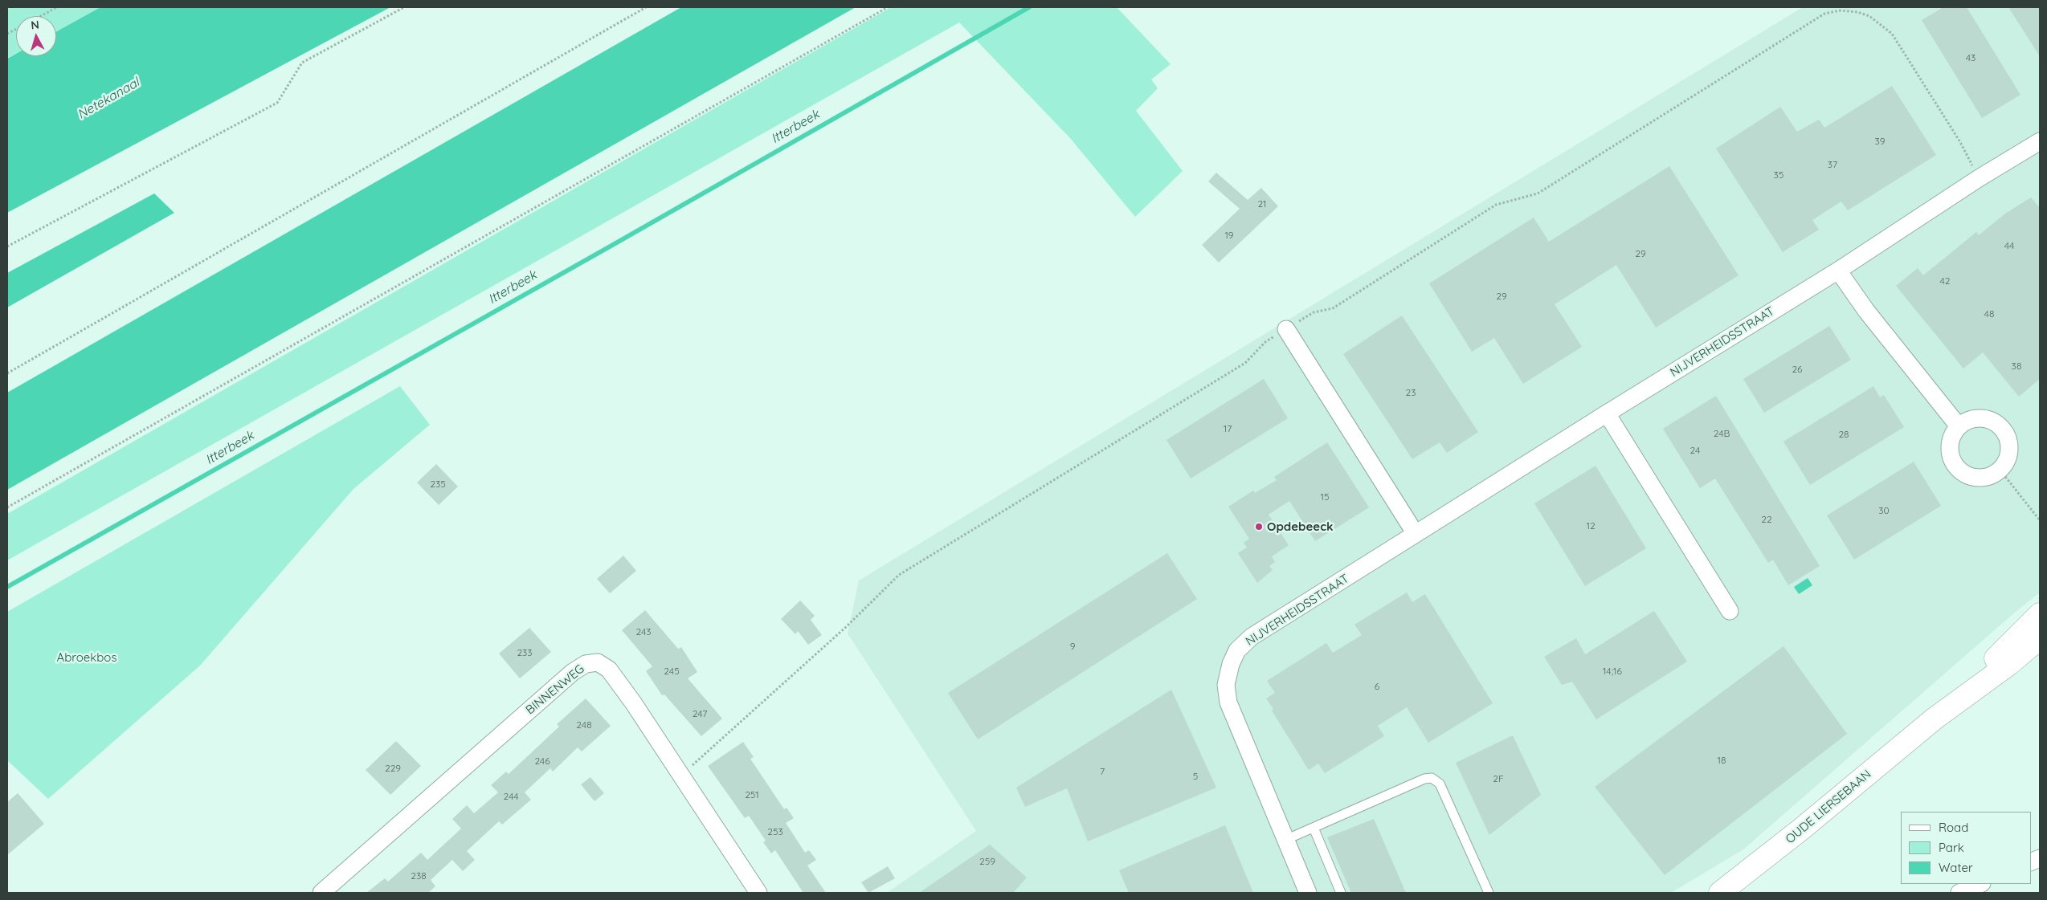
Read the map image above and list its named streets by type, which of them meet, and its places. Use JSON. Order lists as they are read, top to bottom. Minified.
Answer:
{"streets":{"main road":["OUDE LIERSEBAAN"],"street":["NIJVERHEIDSSTRAAT","BINNENWEG"]},"water":["Netekanaal","Itterbeek"],"parks":["Abroekbos"],"places":["Opdebeeck"],"house_numbers":["43","39","37","35","21","19","44","29","42","29","48","38","26","23","17","24B","28","24","235","15","30","22","12","243","9","233","245","14;16","6","247","248","18","246","229","7","5","2F","251","244","253","259","238"],"legend":["Road","Park","Water"],"north":"top"}
